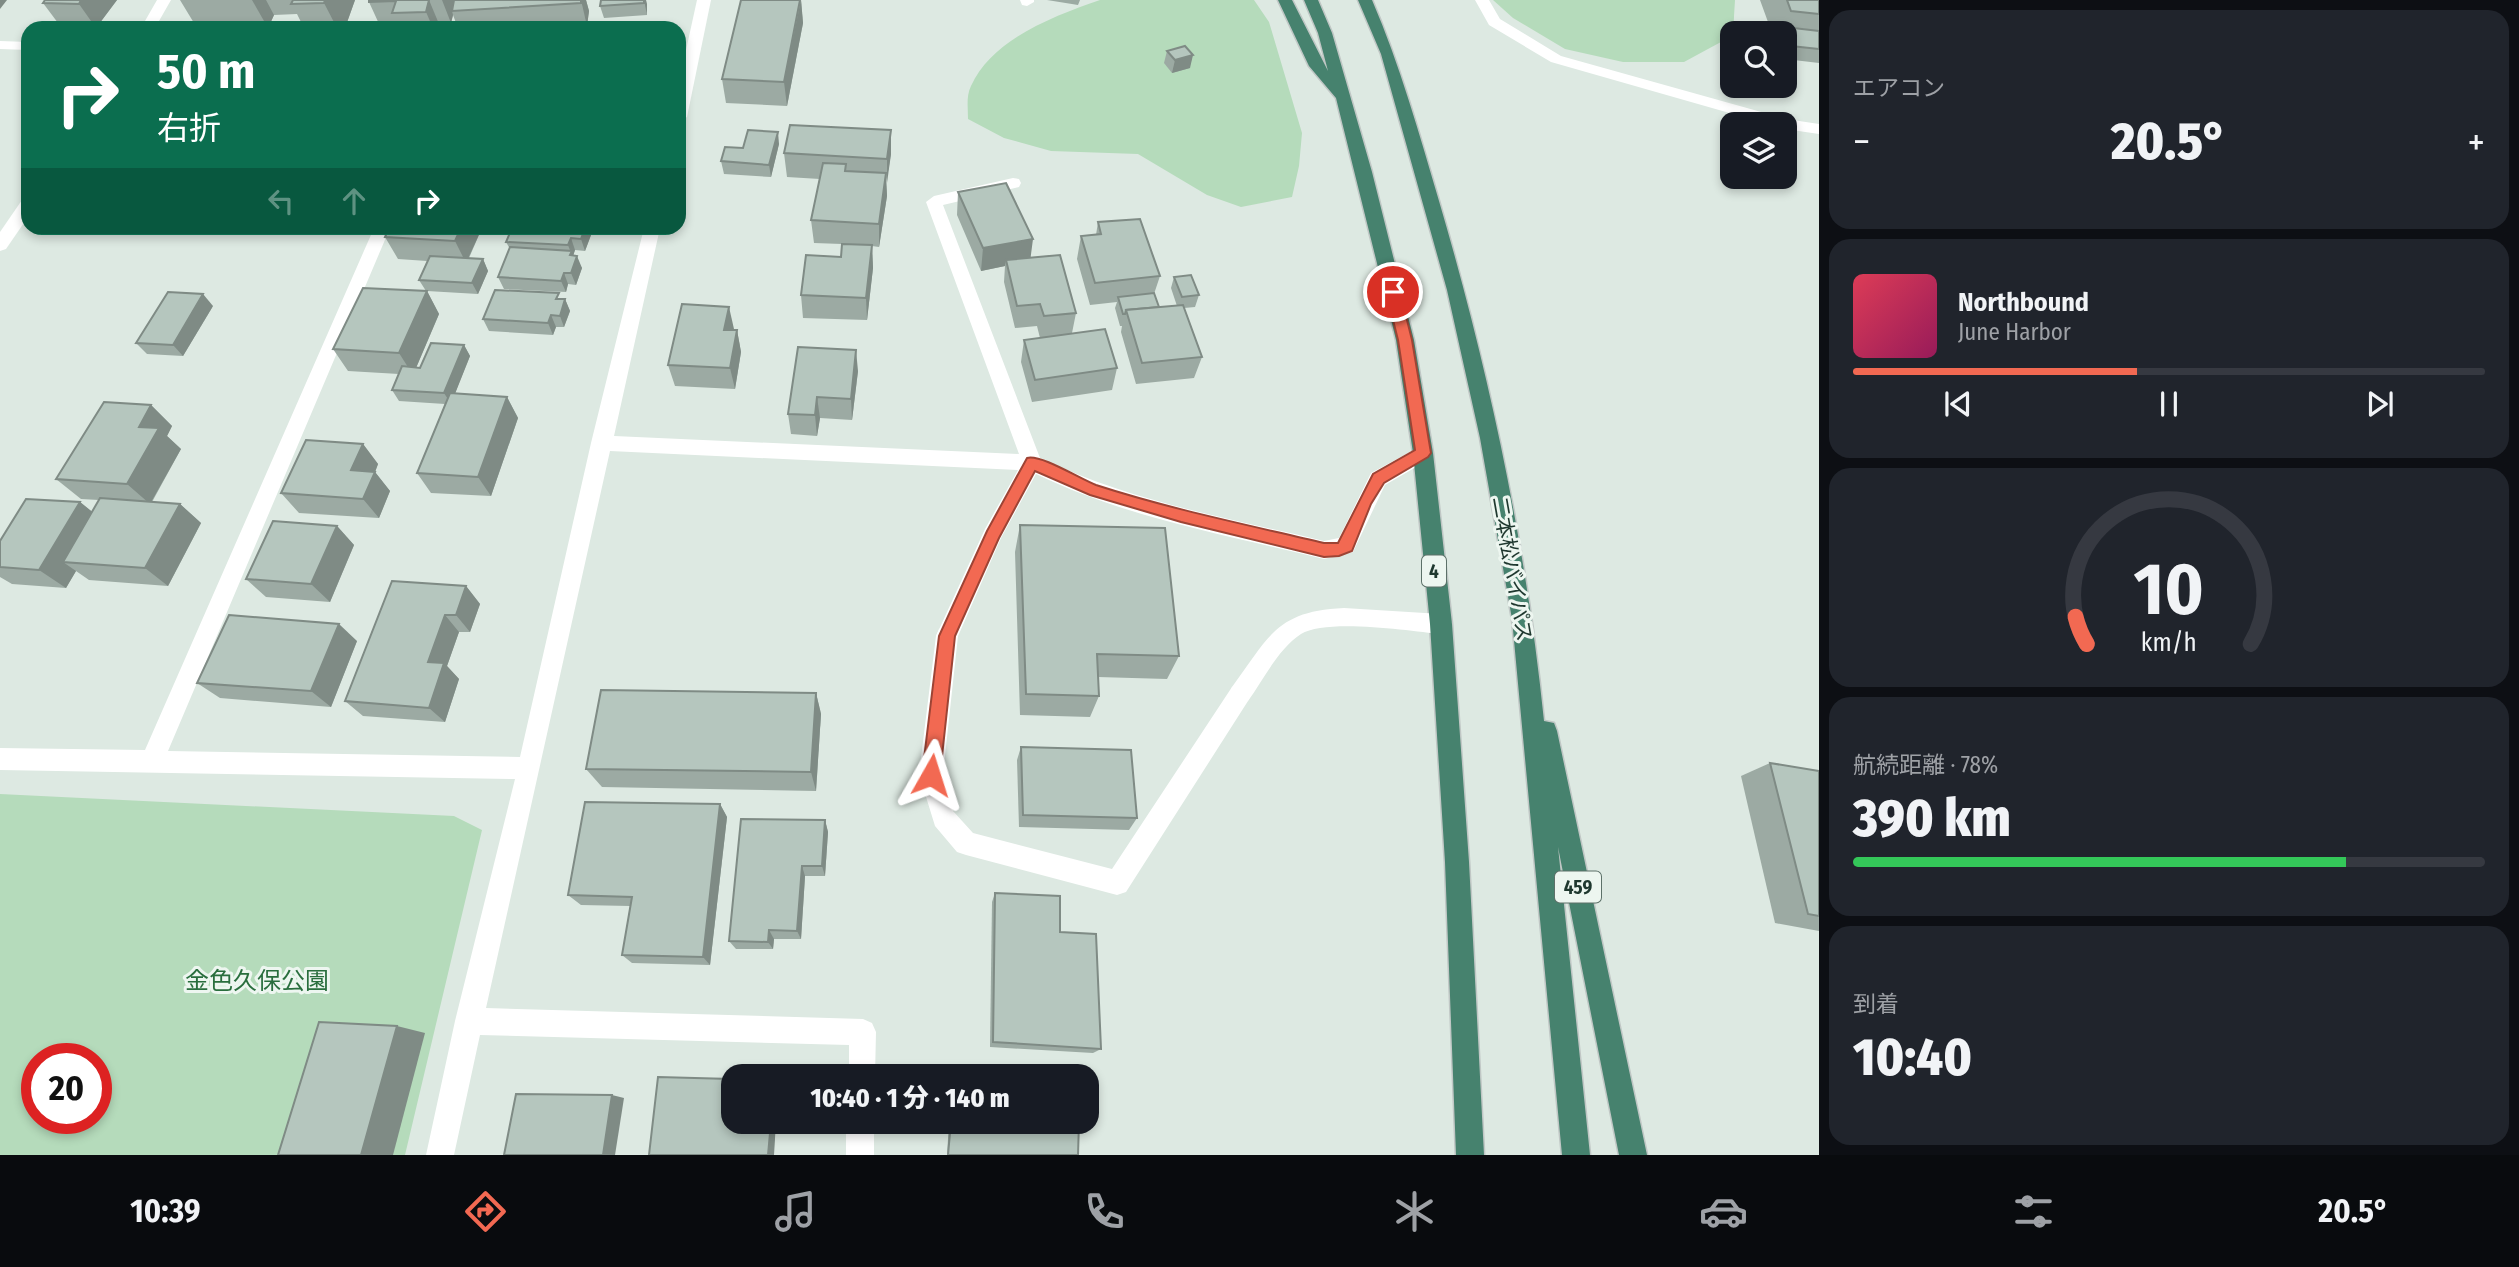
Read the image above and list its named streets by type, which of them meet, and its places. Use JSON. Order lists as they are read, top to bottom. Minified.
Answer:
{"streets":{"highway":["二本松バイパス","4","459"]},"crossings":[["二本松バイパス","459"]],"parks":["金色久保公園"],"page":{"tile":["エアコン",["航続距離 · 78%","390 km"],["到着","10:40"]],"turn":["50 m","右折"],"heat":["−","20.5°","+"],"song":["Northbound","June Harbor"],"limit":"20","trip":"10:40 · 1 分 · 140 m","tabs":["10:39","20.5°"],"gauge":["10","km/h"]}}
